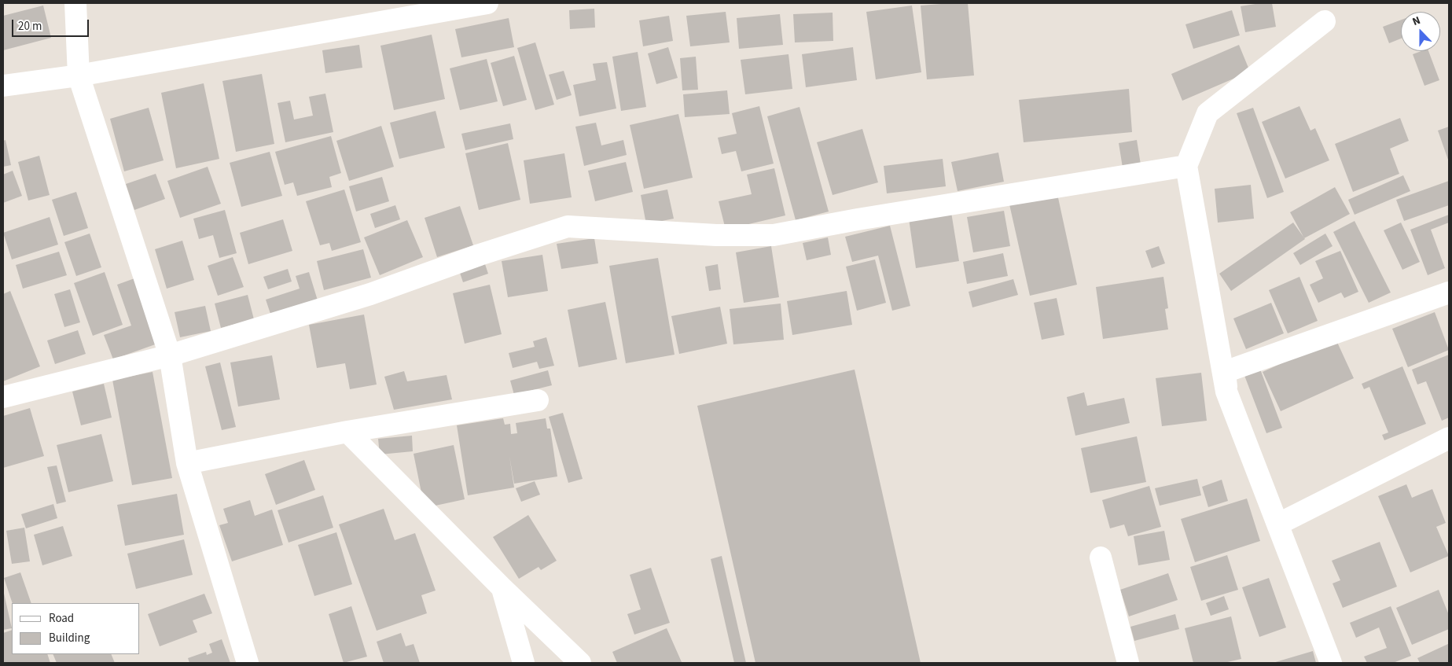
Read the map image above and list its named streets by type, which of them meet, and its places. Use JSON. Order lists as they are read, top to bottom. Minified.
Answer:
{"legend":["Road","Building"],"scale_bar":"20 m","north":"top"}
